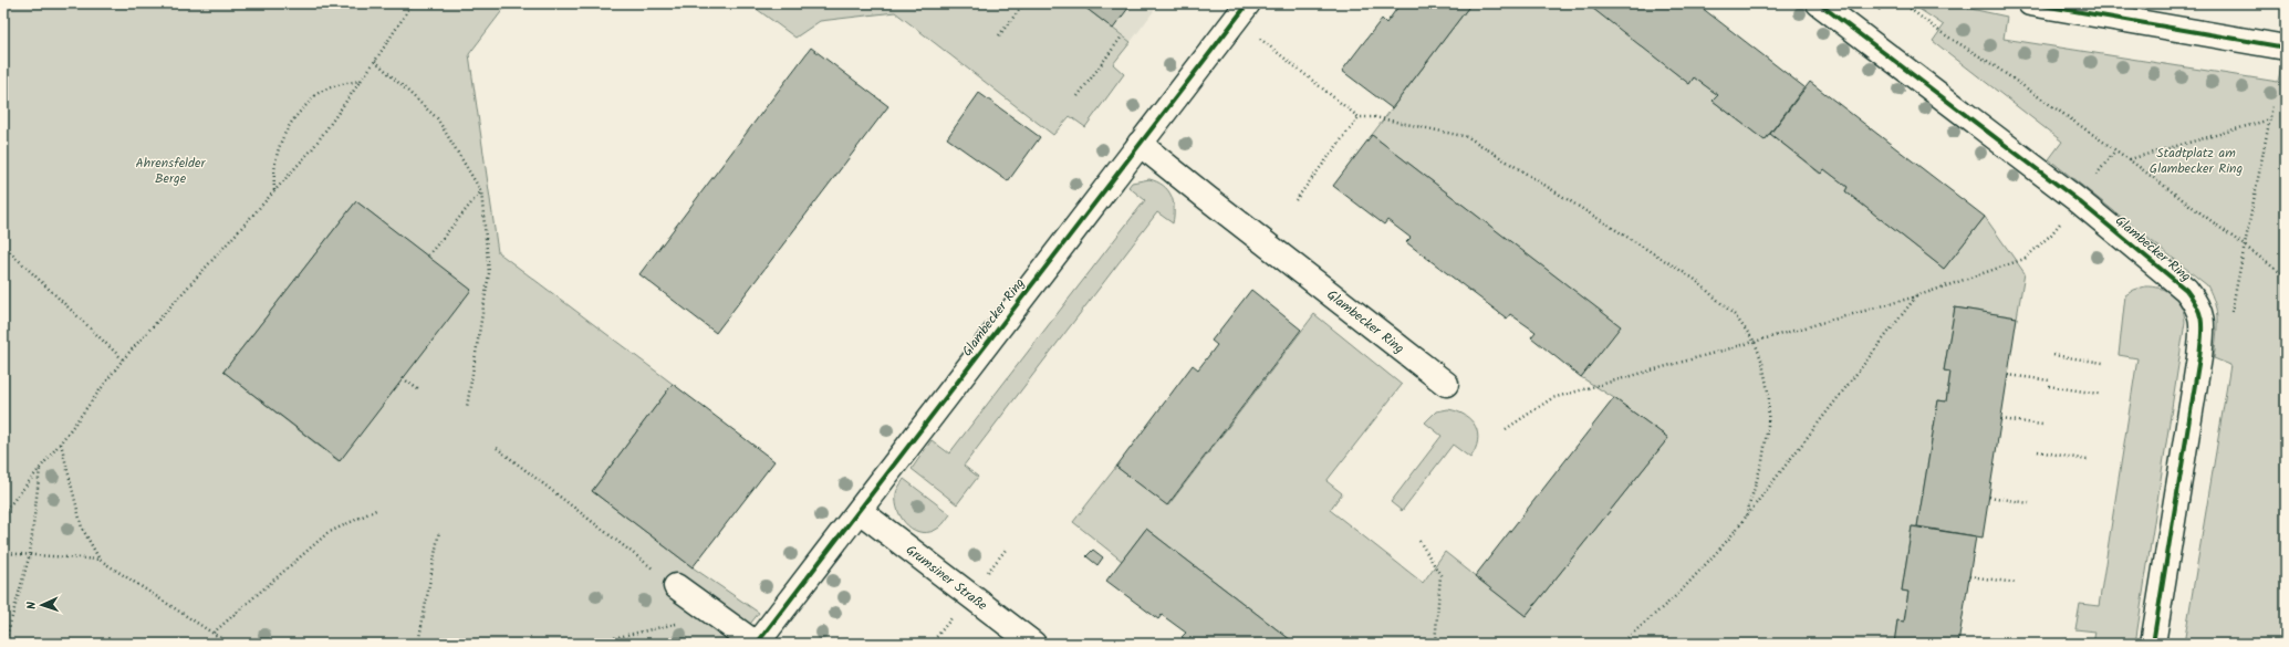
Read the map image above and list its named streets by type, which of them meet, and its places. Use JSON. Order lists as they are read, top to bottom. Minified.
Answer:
{"streets":{"street":["Glambecker Ring","Grumsiner Straße"]},"crossings":[["Glambecker Ring","Grumsiner Straße"]],"parks":["Stadtplatz am Glambecker Ring","Ahrensfelder Berge"],"north":"left"}
